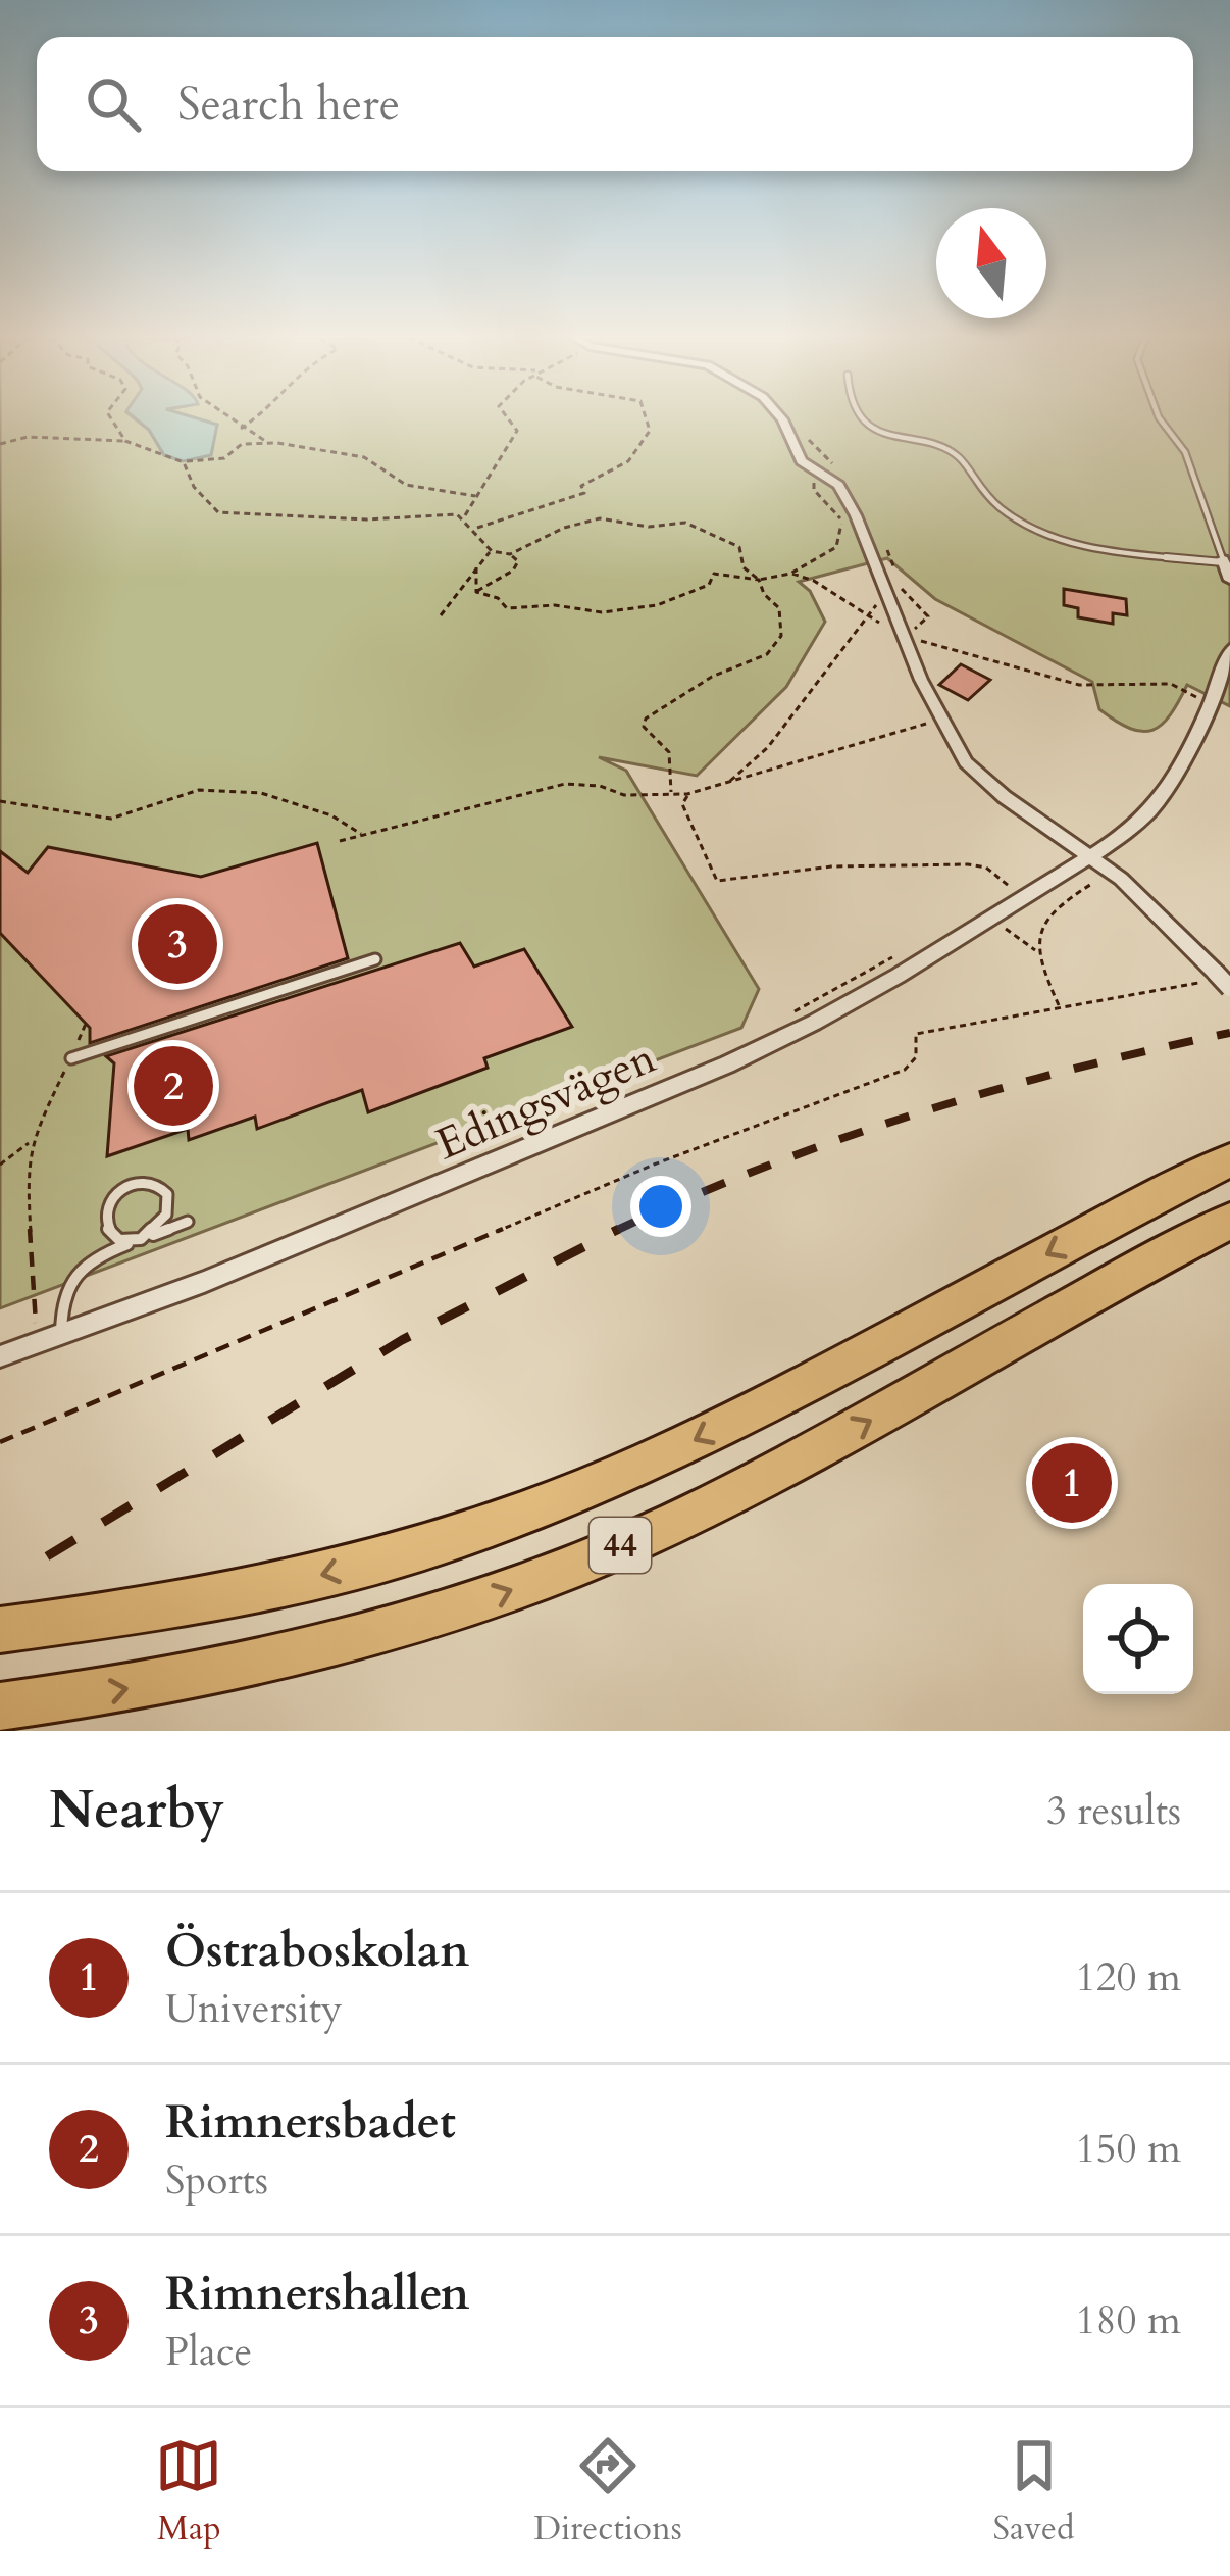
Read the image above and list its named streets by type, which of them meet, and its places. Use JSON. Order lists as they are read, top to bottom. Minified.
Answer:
{"streets":{"highway":["44"],"street":["Edingsvägen"]},"north":"top","page":{"search":"Search here","pins":["3","2","1"],"heading":["Nearby","3 results"],"list":[{"mark":"1","name":"Östraboskolan","note":"University","value":"120 m"},{"mark":"2","name":"Rimnersbadet","note":"Sports","value":"150 m"},{"mark":"3","name":"Rimnershallen","note":"Place","value":"180 m"}],"nav":["Map","Directions","Saved"]}}
